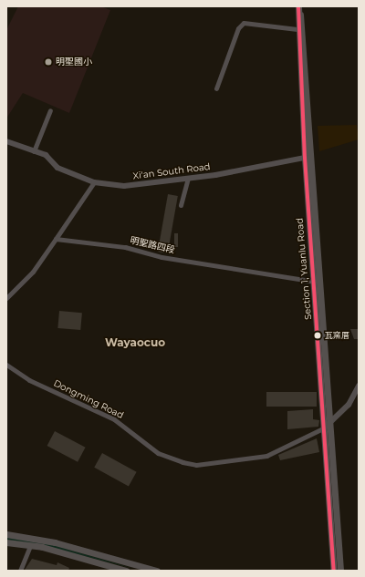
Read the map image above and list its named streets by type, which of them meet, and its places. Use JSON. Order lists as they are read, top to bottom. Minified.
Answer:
{"streets":{"main road":["Section 1, Yuanlu Road"],"street":["Xi'an South Road","明聖路四段","Dongming Road"]},"crossings":[["Xi'an South Road","Section 1, Yuanlu Road"],["明聖路四段","Section 1, Yuanlu Road"],["Section 1, Yuanlu Road","Dongming Road"]],"districts":["Wayaocuo"],"places":["明聖國小","瓦窯厝"]}
